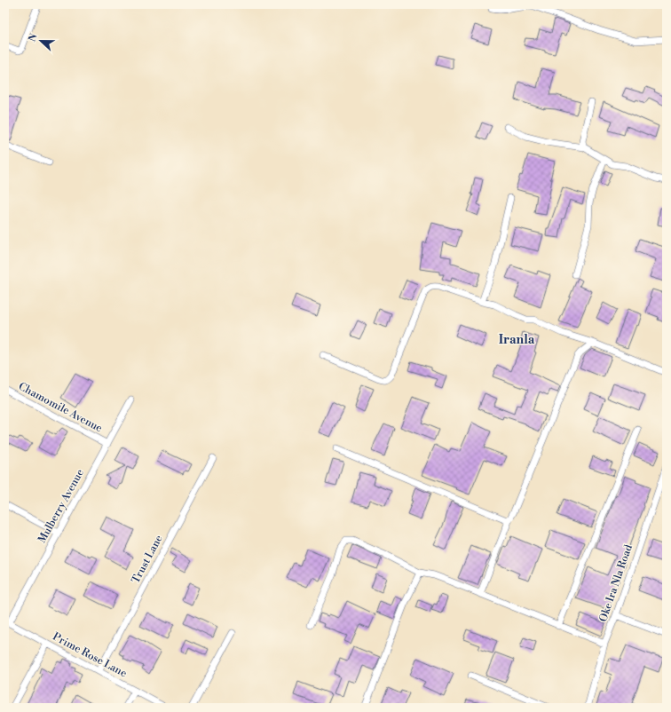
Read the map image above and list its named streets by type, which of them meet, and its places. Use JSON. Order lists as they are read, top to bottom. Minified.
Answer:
{"streets":{"street":["Chamomile Avenue","Mulberry Avenue","Trust Lane","Oke Ira Nla Road","Prime Rose Lane"]},"crossings":[["Chamomile Avenue","Mulberry Avenue"],["Mulberry Avenue","Prime Rose Lane"],["Trust Lane","Prime Rose Lane"]],"districts":["Iranla"],"north":"left"}
